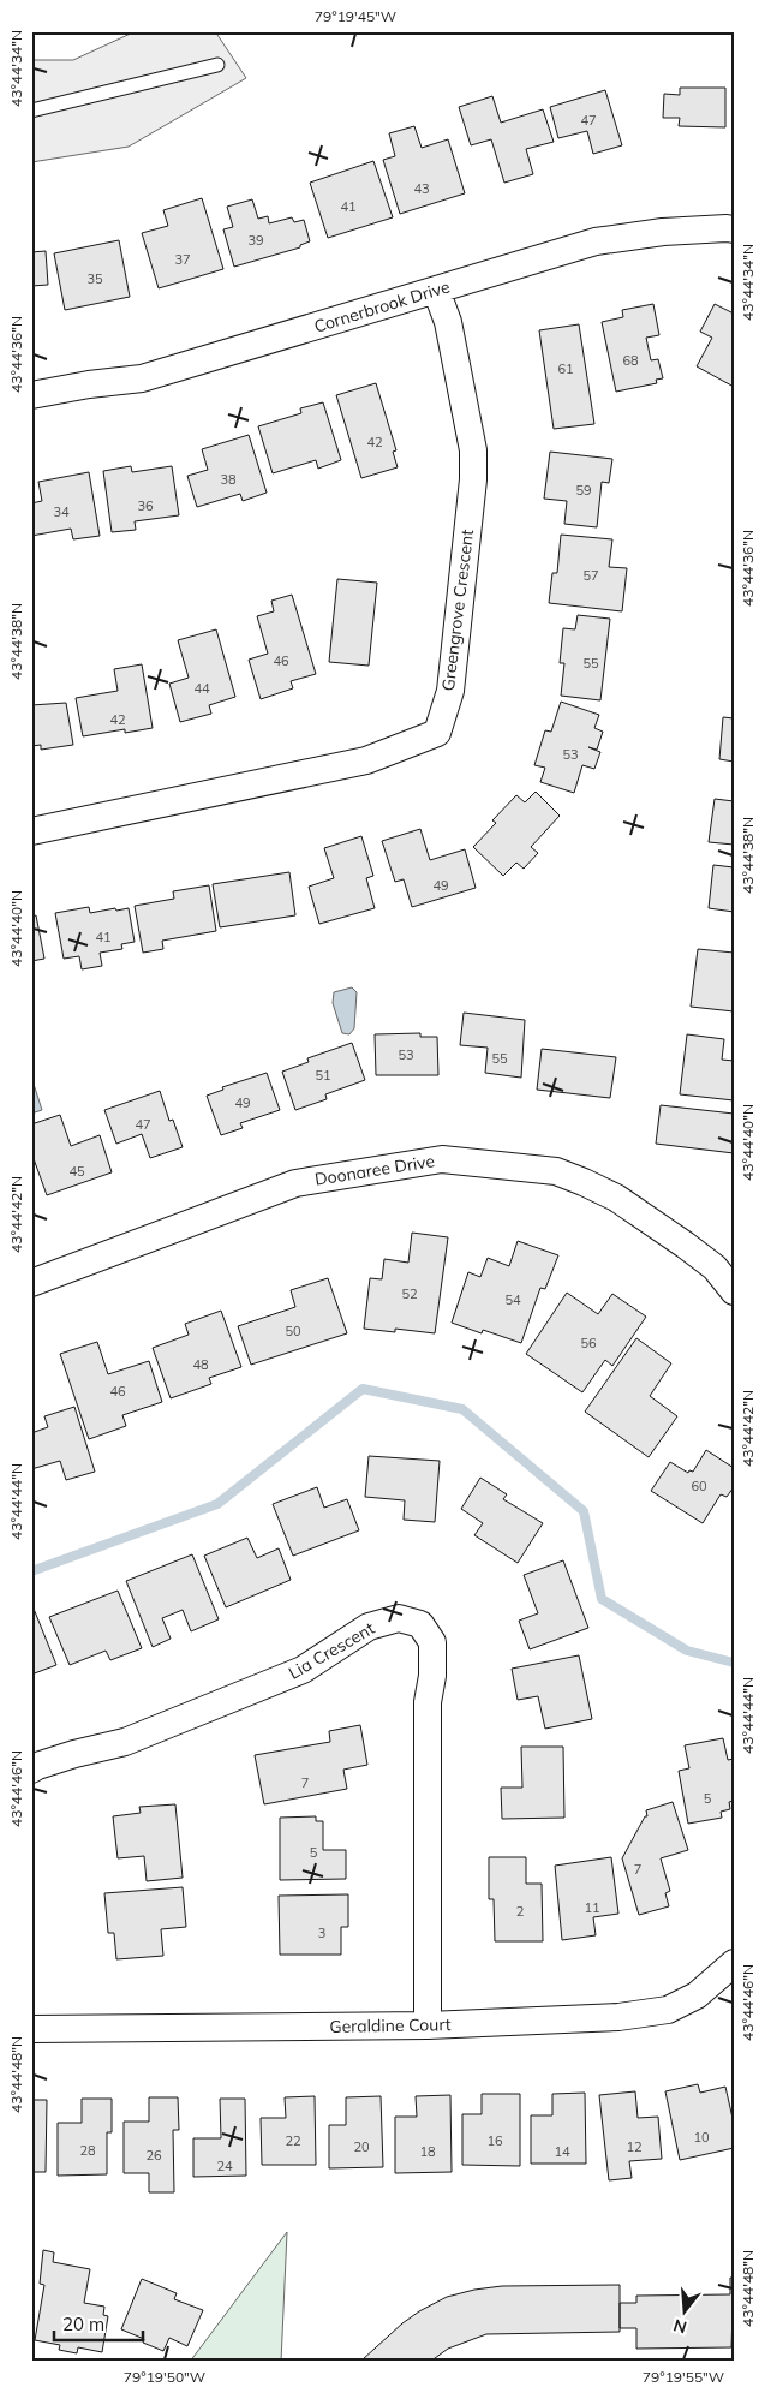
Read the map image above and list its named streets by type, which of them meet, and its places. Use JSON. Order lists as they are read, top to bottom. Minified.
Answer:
{"streets":{"street":["Cornerbrook Drive","Greengrove Crescent","Doonaree Drive","Lia Crescent","Geraldine Court"]},"crossings":[["Cornerbrook Drive","Greengrove Crescent"],["Lia Crescent","Geraldine Court"]],"house_numbers":["47","43","41","39","37","35","68","61","42","38","59","36","34","57","46","55","44","42","53","49","41","53","55","51","49","47","45","52","54","50","56","48","46","60","7","5","5","7","11","2","3","10","22","16","20","12","28","18","14","26","24"],"scale_bar":"20 m","north":"bottom","coordinates":["79°19'45\"W","43°44'34\"N","43°44'36\"N","43°44'38\"N","43°44'40\"N","43°44'42\"N","43°44'44\"N","43°44'46\"N","43°44'48\"N","79°19'50\"W","79°19'55\"W"]}
